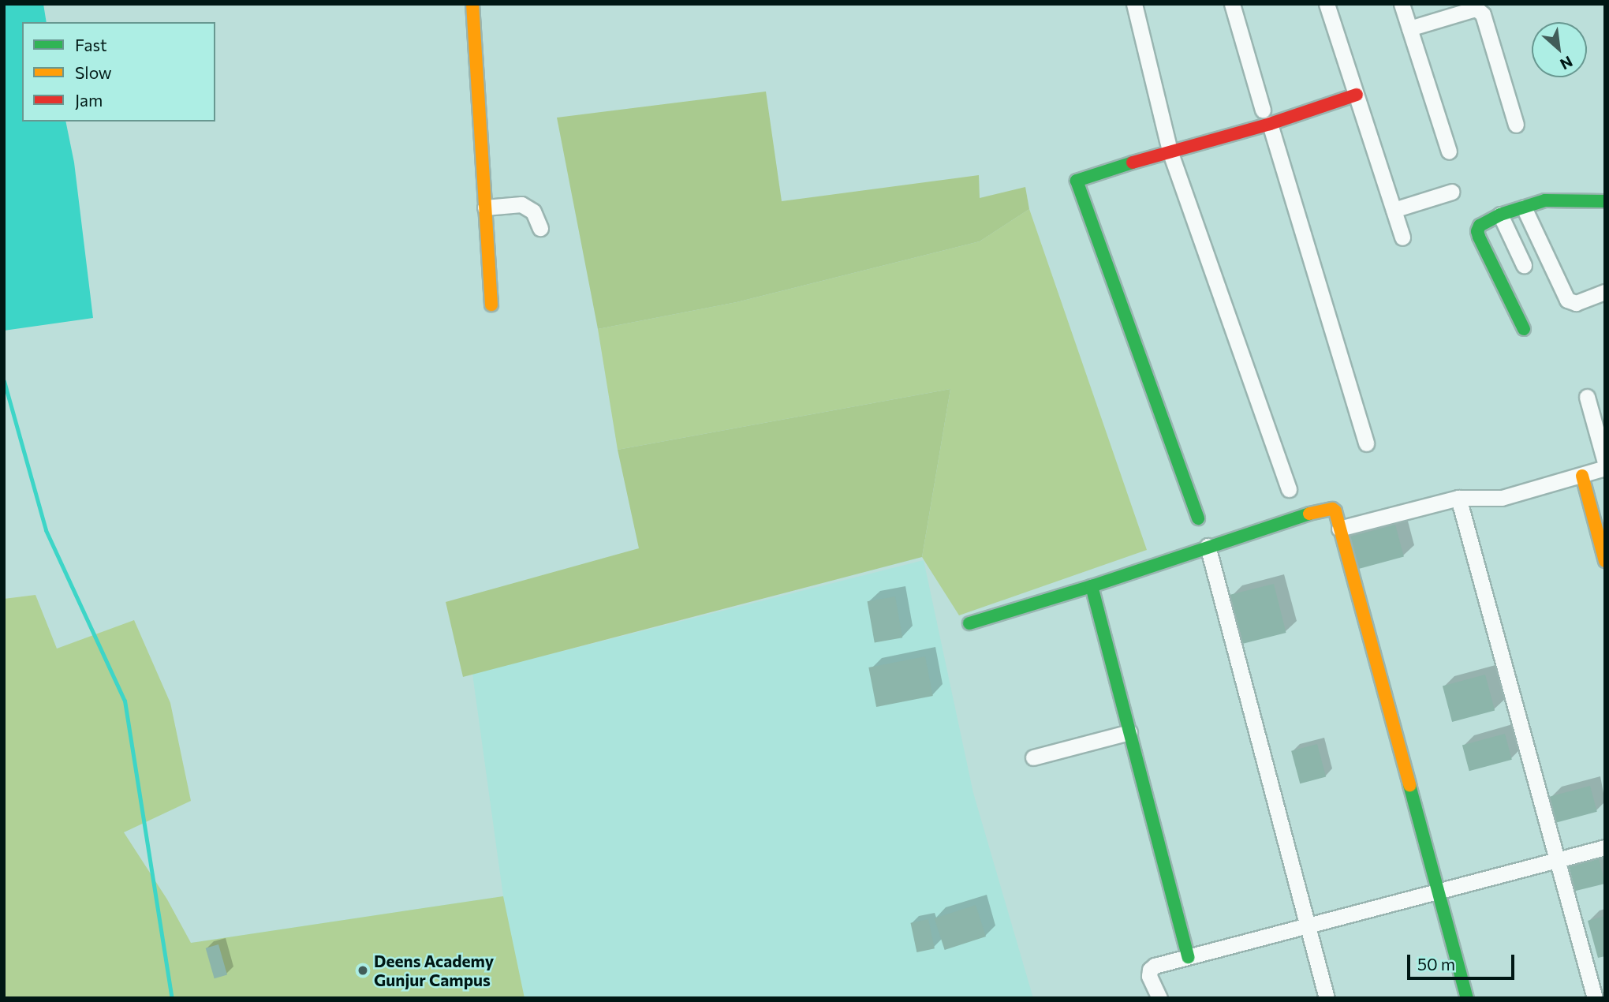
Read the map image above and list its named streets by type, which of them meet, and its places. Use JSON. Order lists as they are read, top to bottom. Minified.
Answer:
{"places":["Deens Academy Gunjur Campus"],"legend":["Fast","Slow","Jam"],"scale_bar":"50 m","north":"bottom right"}
